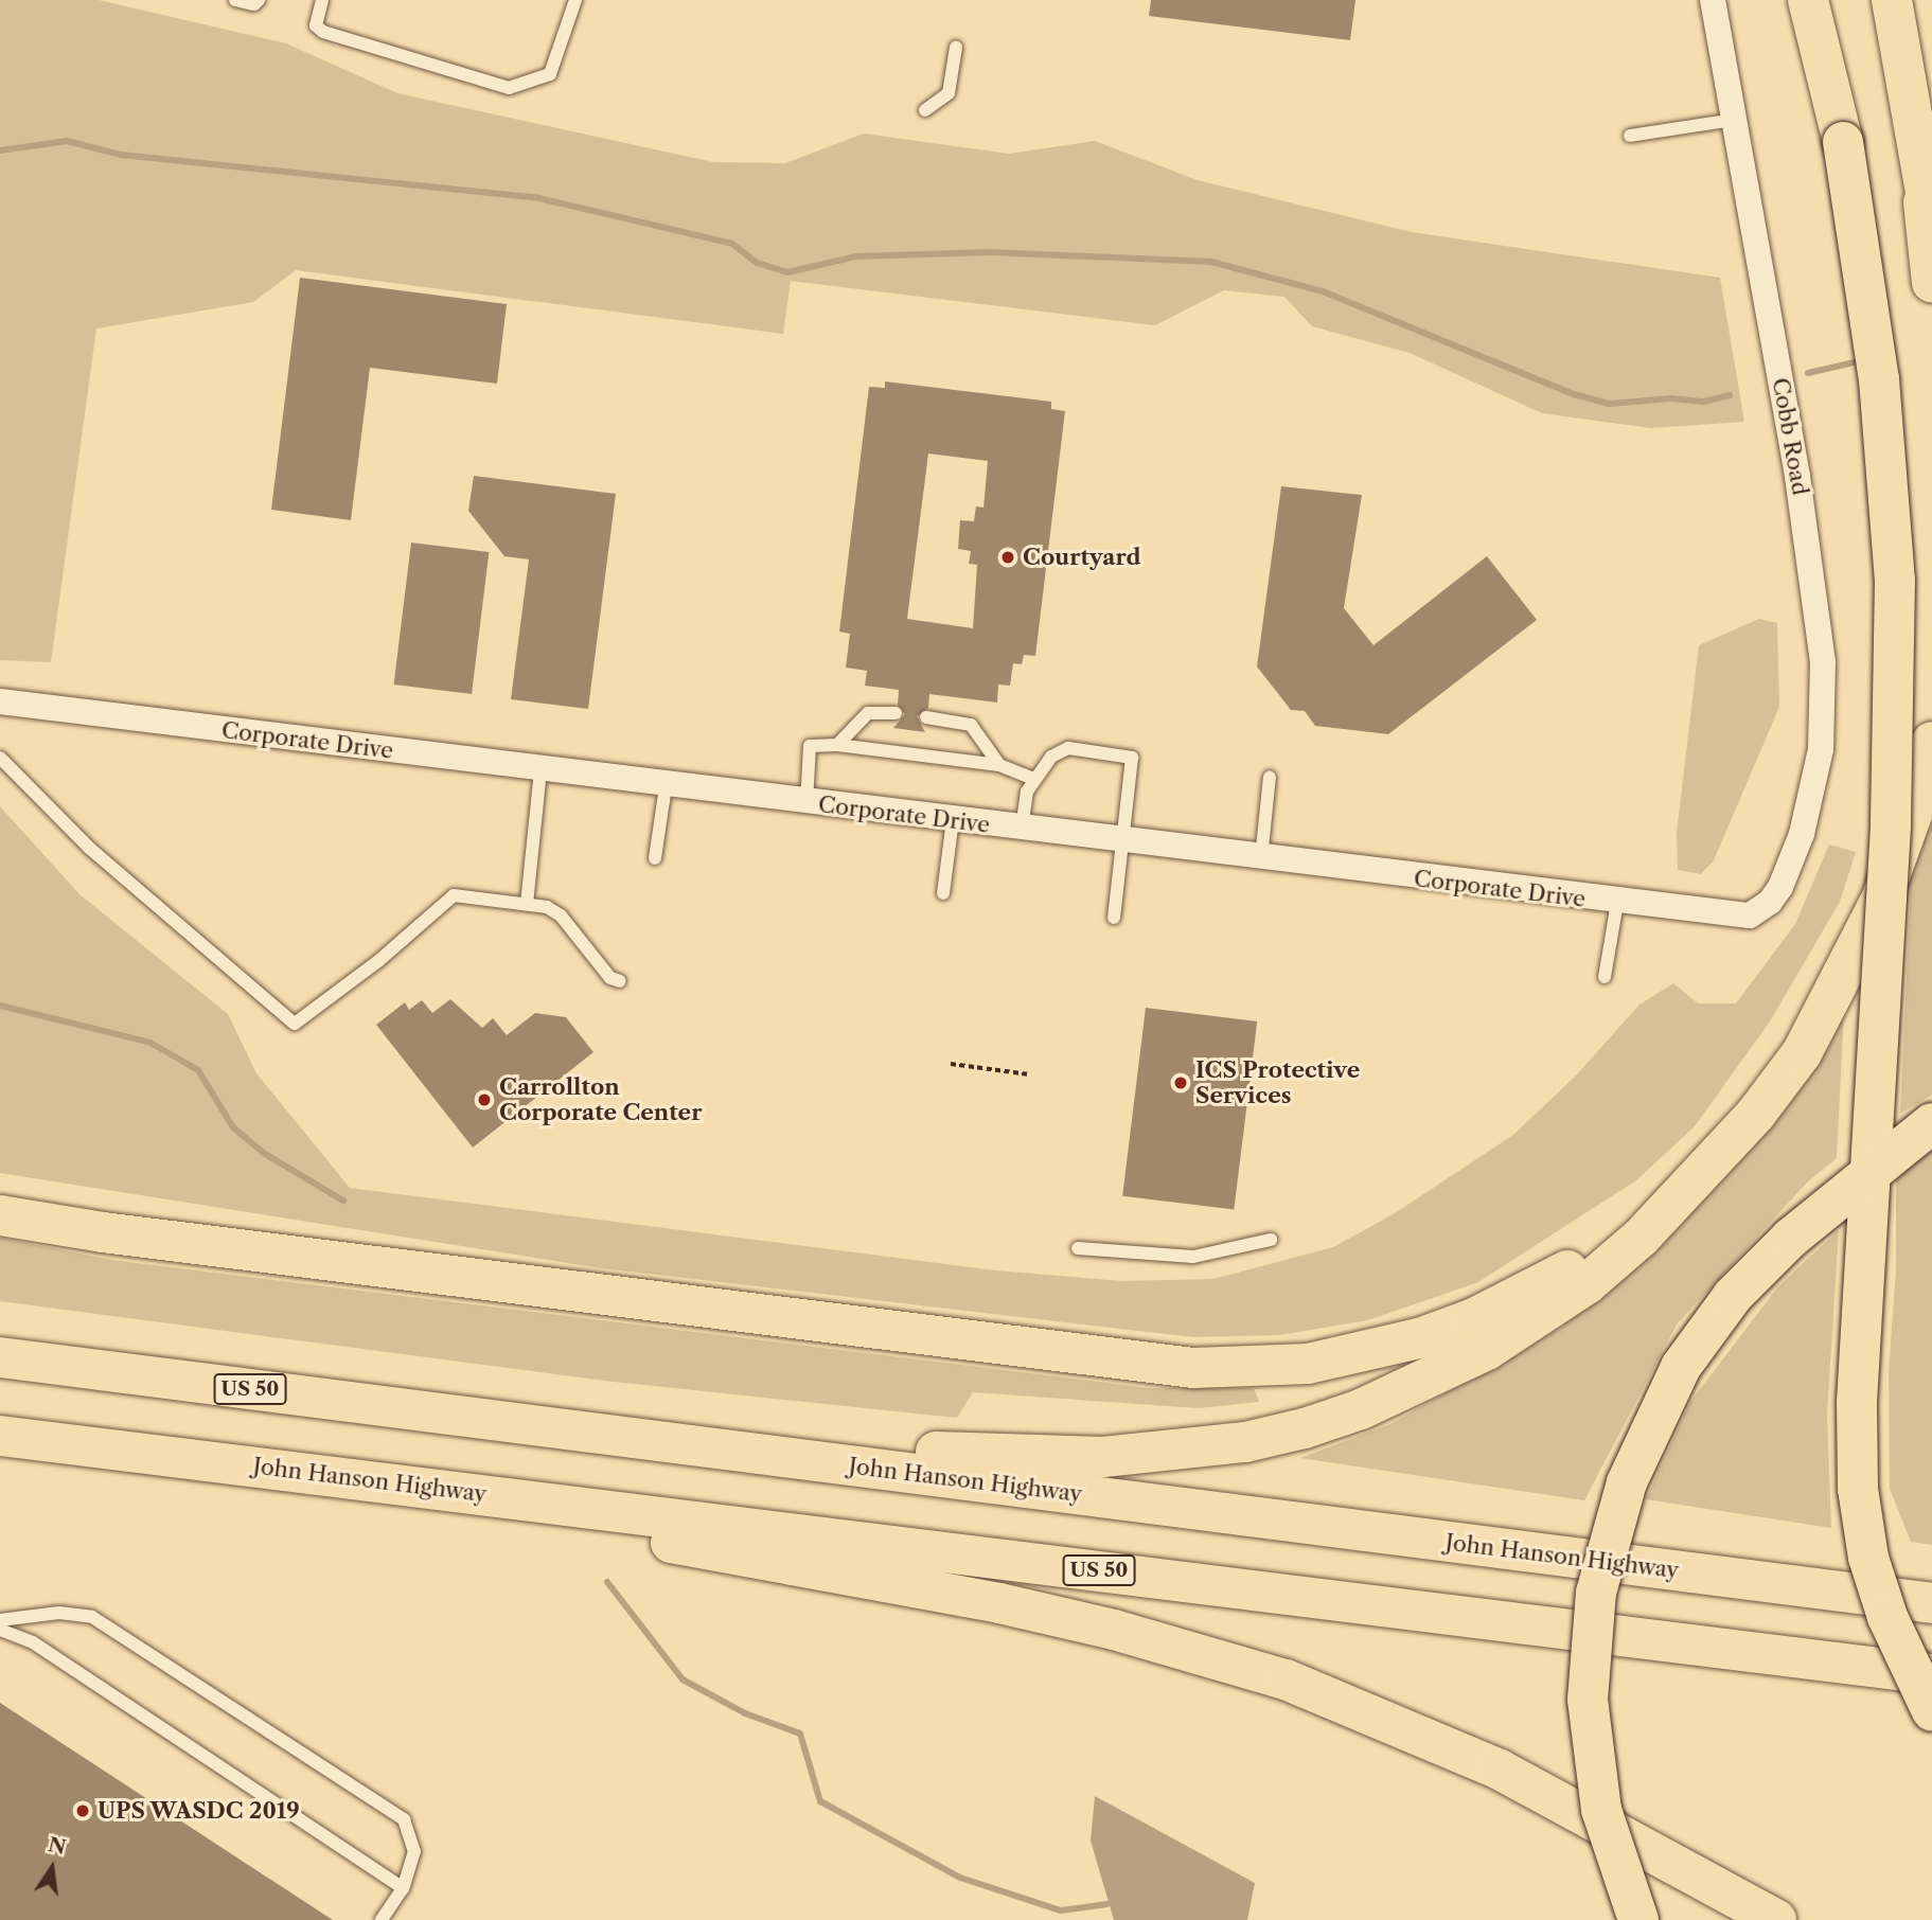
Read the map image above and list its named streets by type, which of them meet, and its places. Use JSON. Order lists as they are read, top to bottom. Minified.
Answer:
{"streets":{"highway":["US 50","John Hanson Highway"],"street":["Cobb Road","Corporate Drive"]},"crossings":[["Cobb Road","Corporate Drive"]],"places":["Courtyard","ICS Protective Services","Carrollton Corporate Center","UPS WASDC 2019"],"north":"top"}
